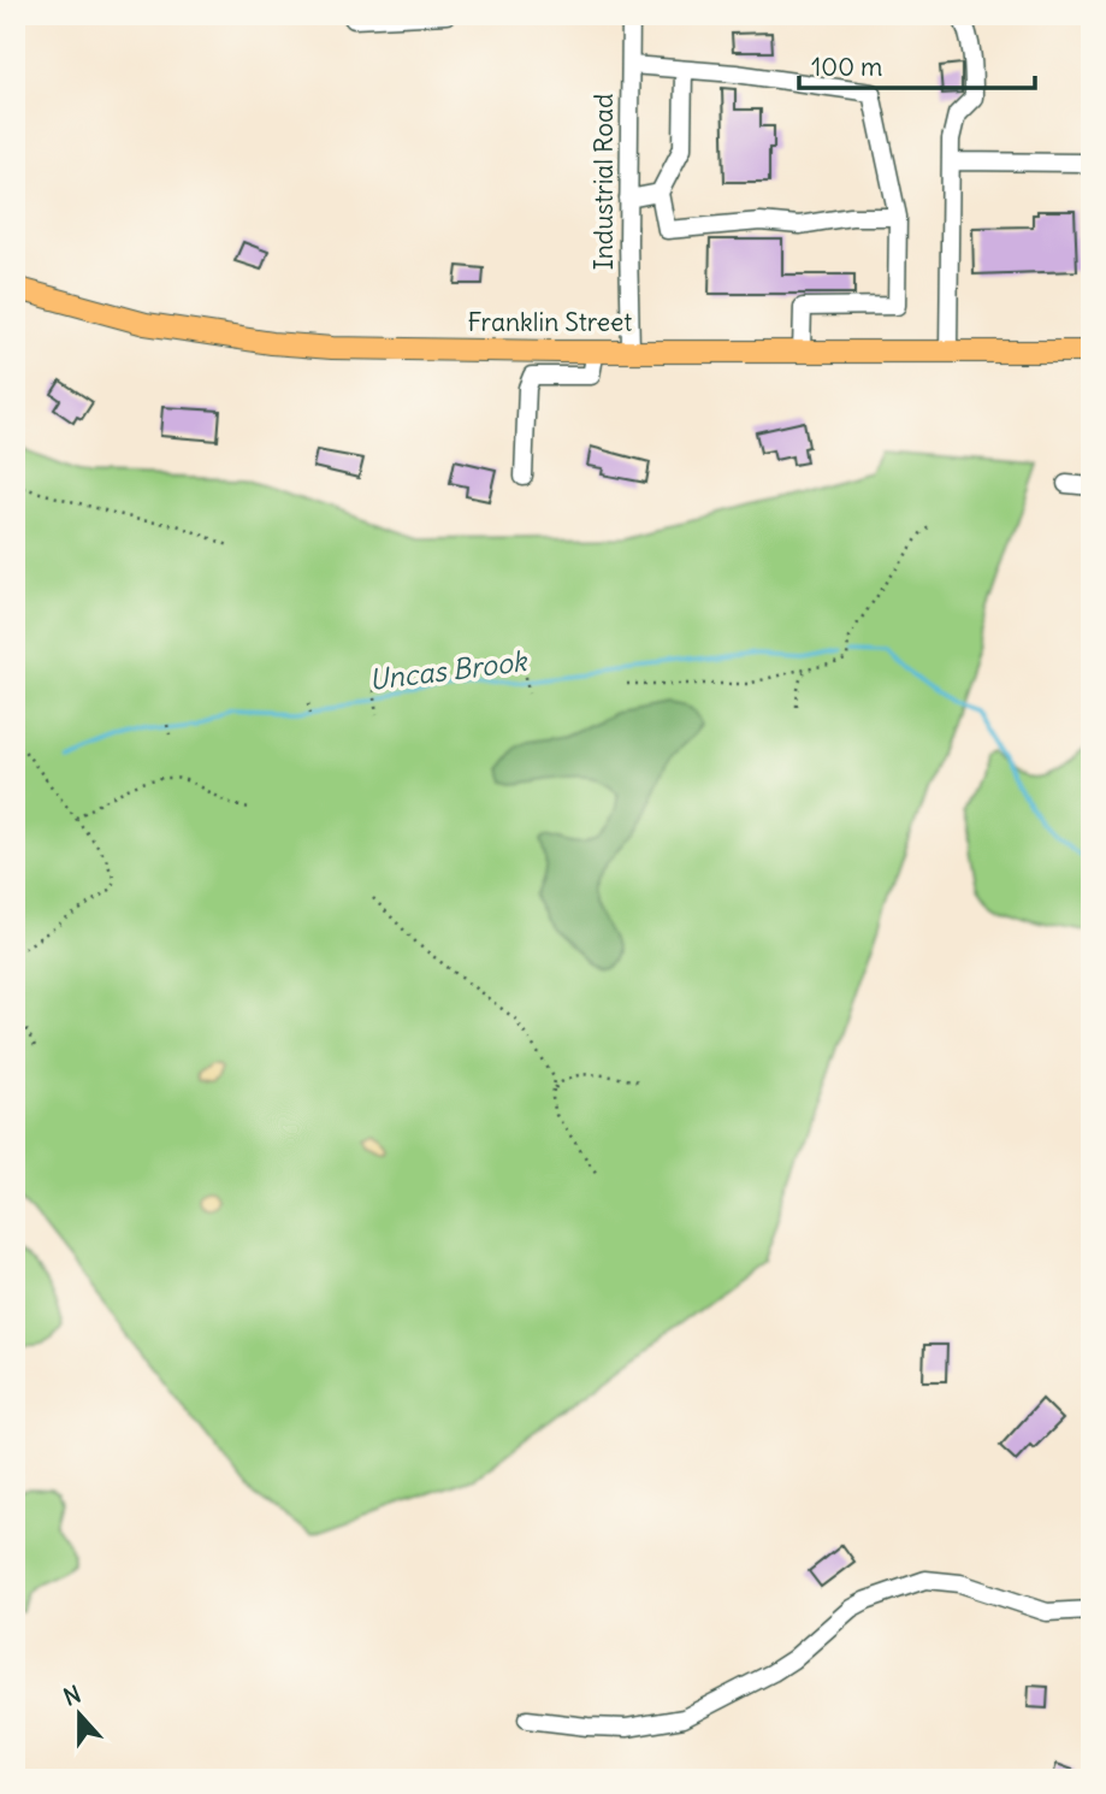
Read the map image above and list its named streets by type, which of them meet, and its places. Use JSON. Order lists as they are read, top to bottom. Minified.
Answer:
{"streets":{"main road":["Franklin Street"],"street":["Industrial Road"]},"crossings":[["Industrial Road","Franklin Street"]],"water":["Uncas Brook"],"scale_bar":"100 m","north":"top"}
